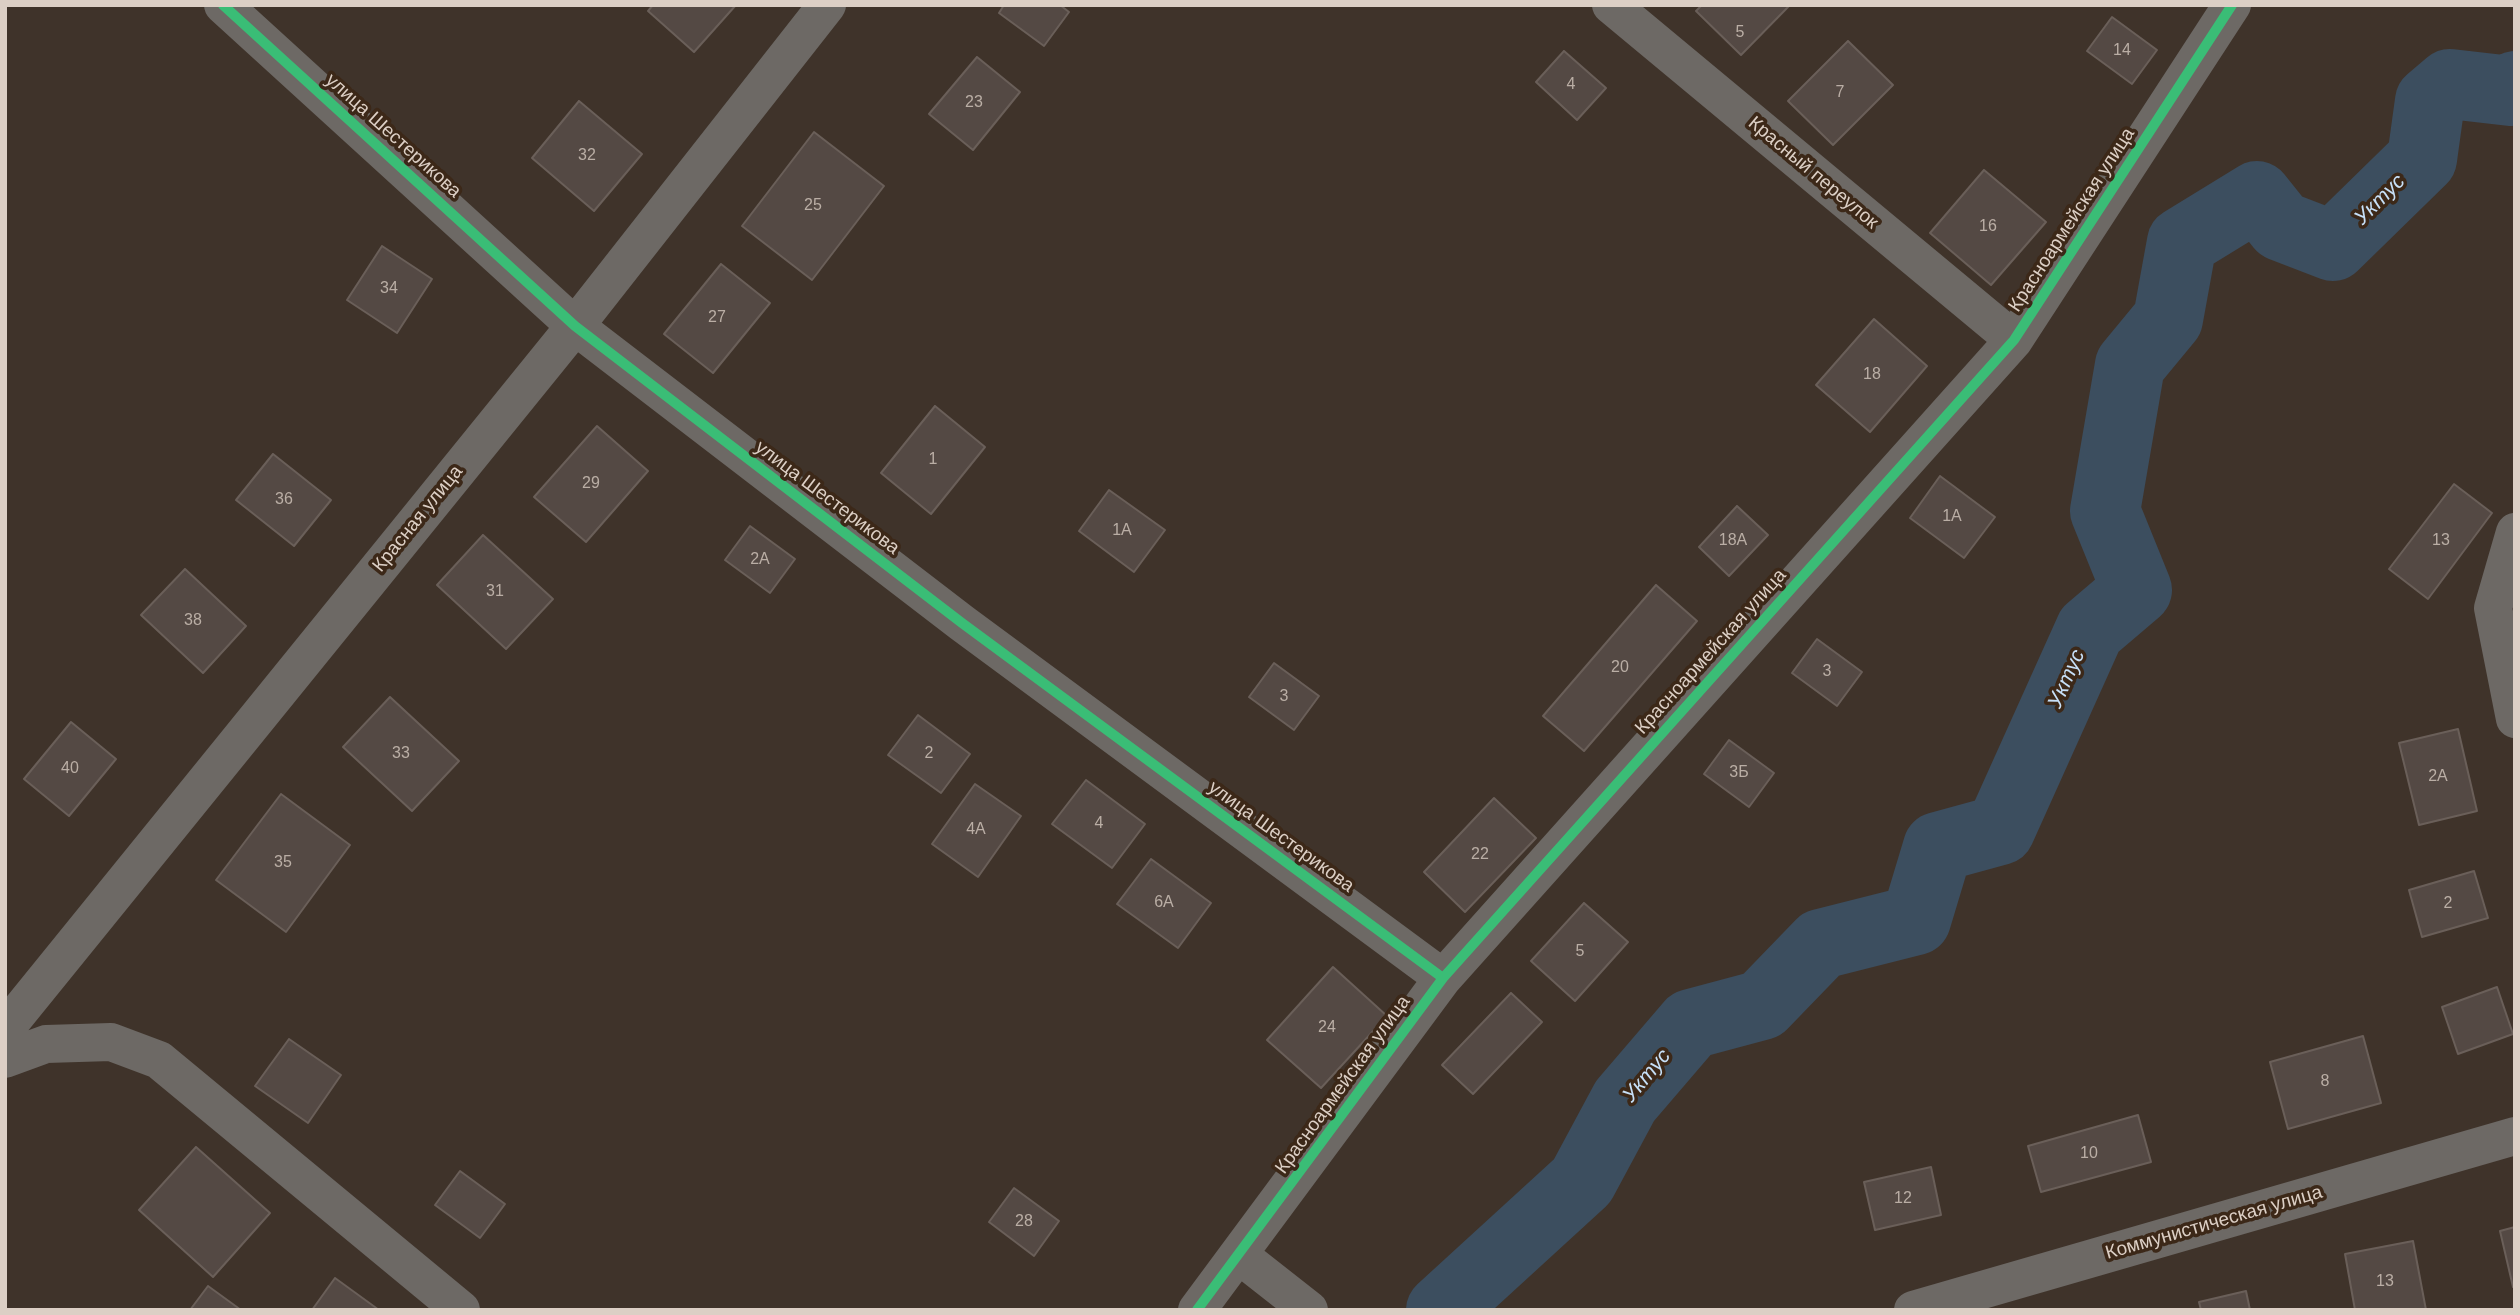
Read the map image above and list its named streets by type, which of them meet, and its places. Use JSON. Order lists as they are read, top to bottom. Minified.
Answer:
{"streets":{"street":["улица Шестерикова","Красный переулок","Красноармейская улица","Красная улица","Коммунистическая улица"]},"crossings":[["улица Шестерикова","Красноармейская улица"],["улица Шестерикова","Красная улица"],["Красный переулок","Красноармейская улица"]],"water":["Уктус"],"house_numbers":["5","14","4","7","23","32","25","16","34","27","18","1","29","36","1А","1А","18А","13","2А","31","38","20","3","3","33","2","40","3Б","2А","4","4А","22","35","6А","2","5","24","8","10","12","28","13"]}
